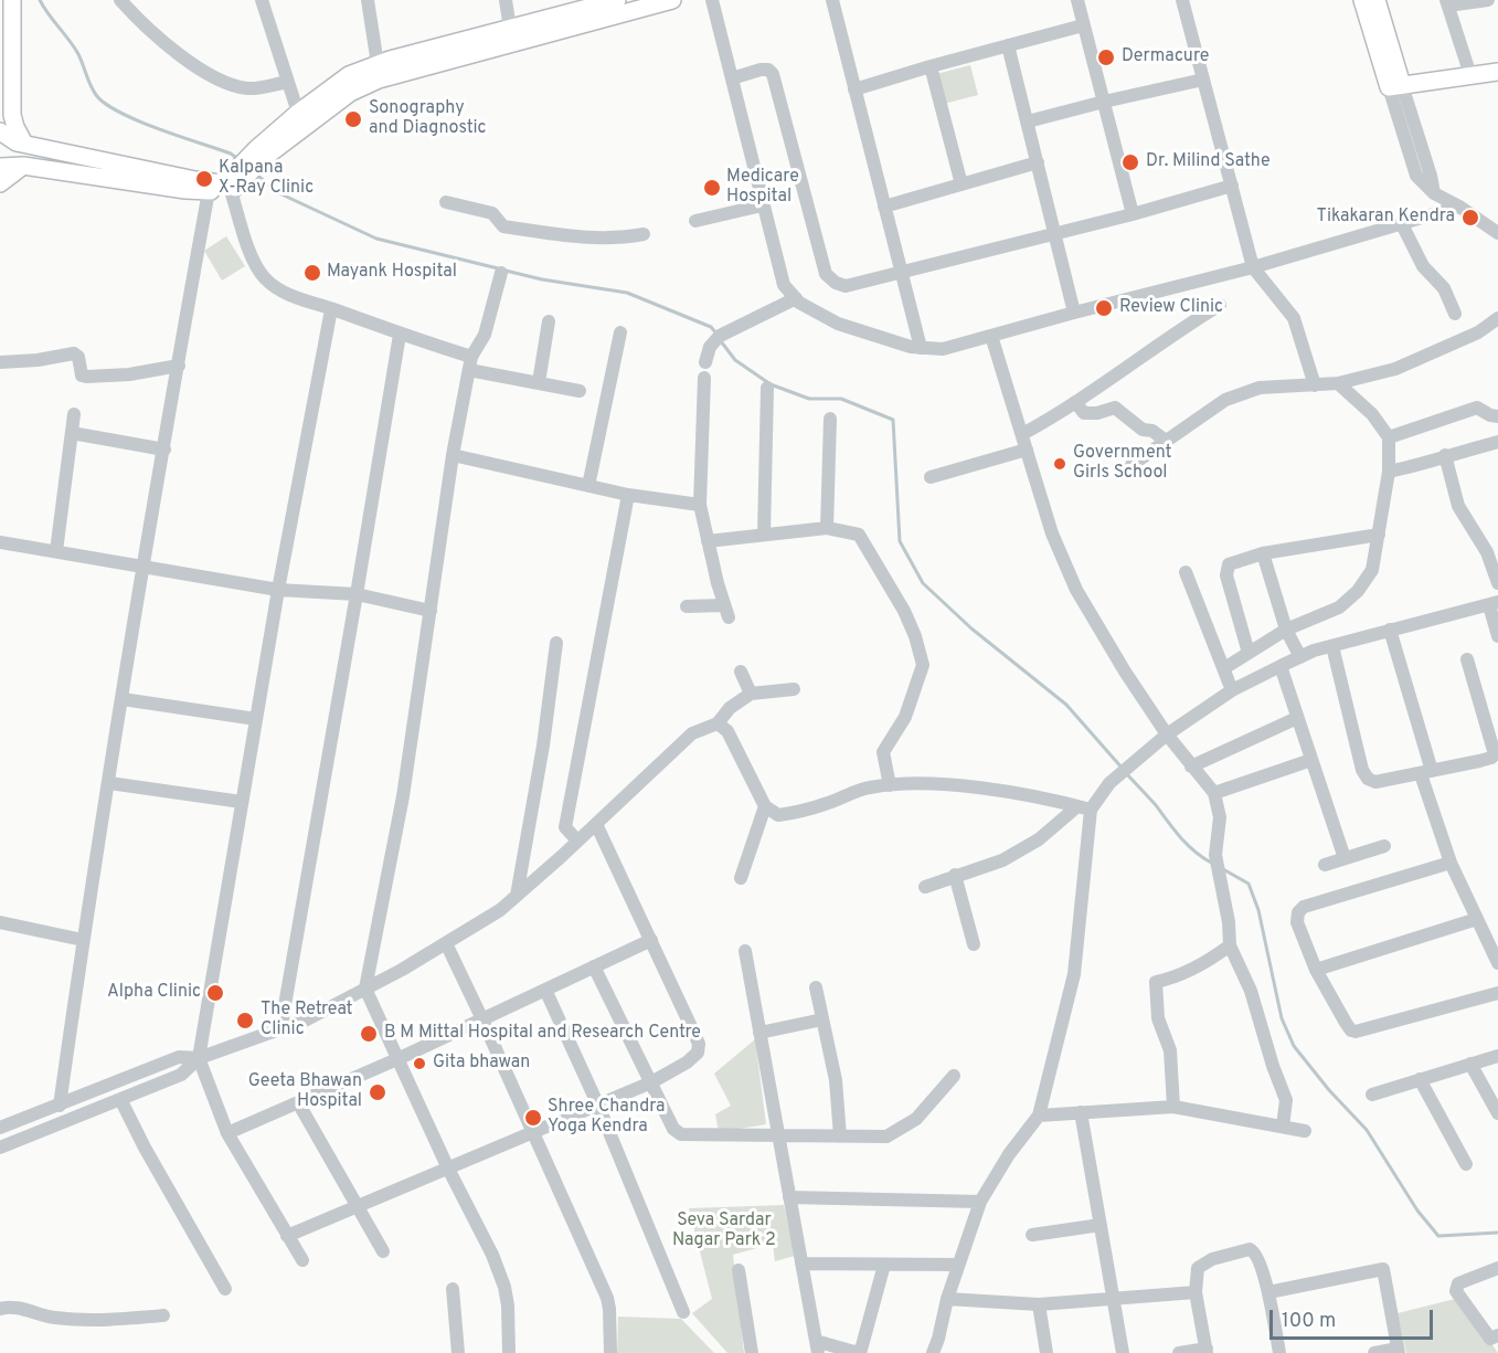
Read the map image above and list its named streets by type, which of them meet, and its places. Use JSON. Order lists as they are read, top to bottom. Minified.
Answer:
{"parks":["Seva Sardar Nagar Park 2"],"places":["Dermacure","Sonography and Diagnostic","Dr. Milind Sathe","Kalpana X-Ray Clinic","Medicare Hospital","Tikakaran Kendra","Mayank Hospital","Review Clinic","Government Girls School","Alpha Clinic","The Retreat Clinic","B M Mittal Hospital and Research Centre","Gita bhawan","Geeta Bhawan Hospital","Shree Chandra Yoga Kendra"],"scale_bar":"100 m"}
